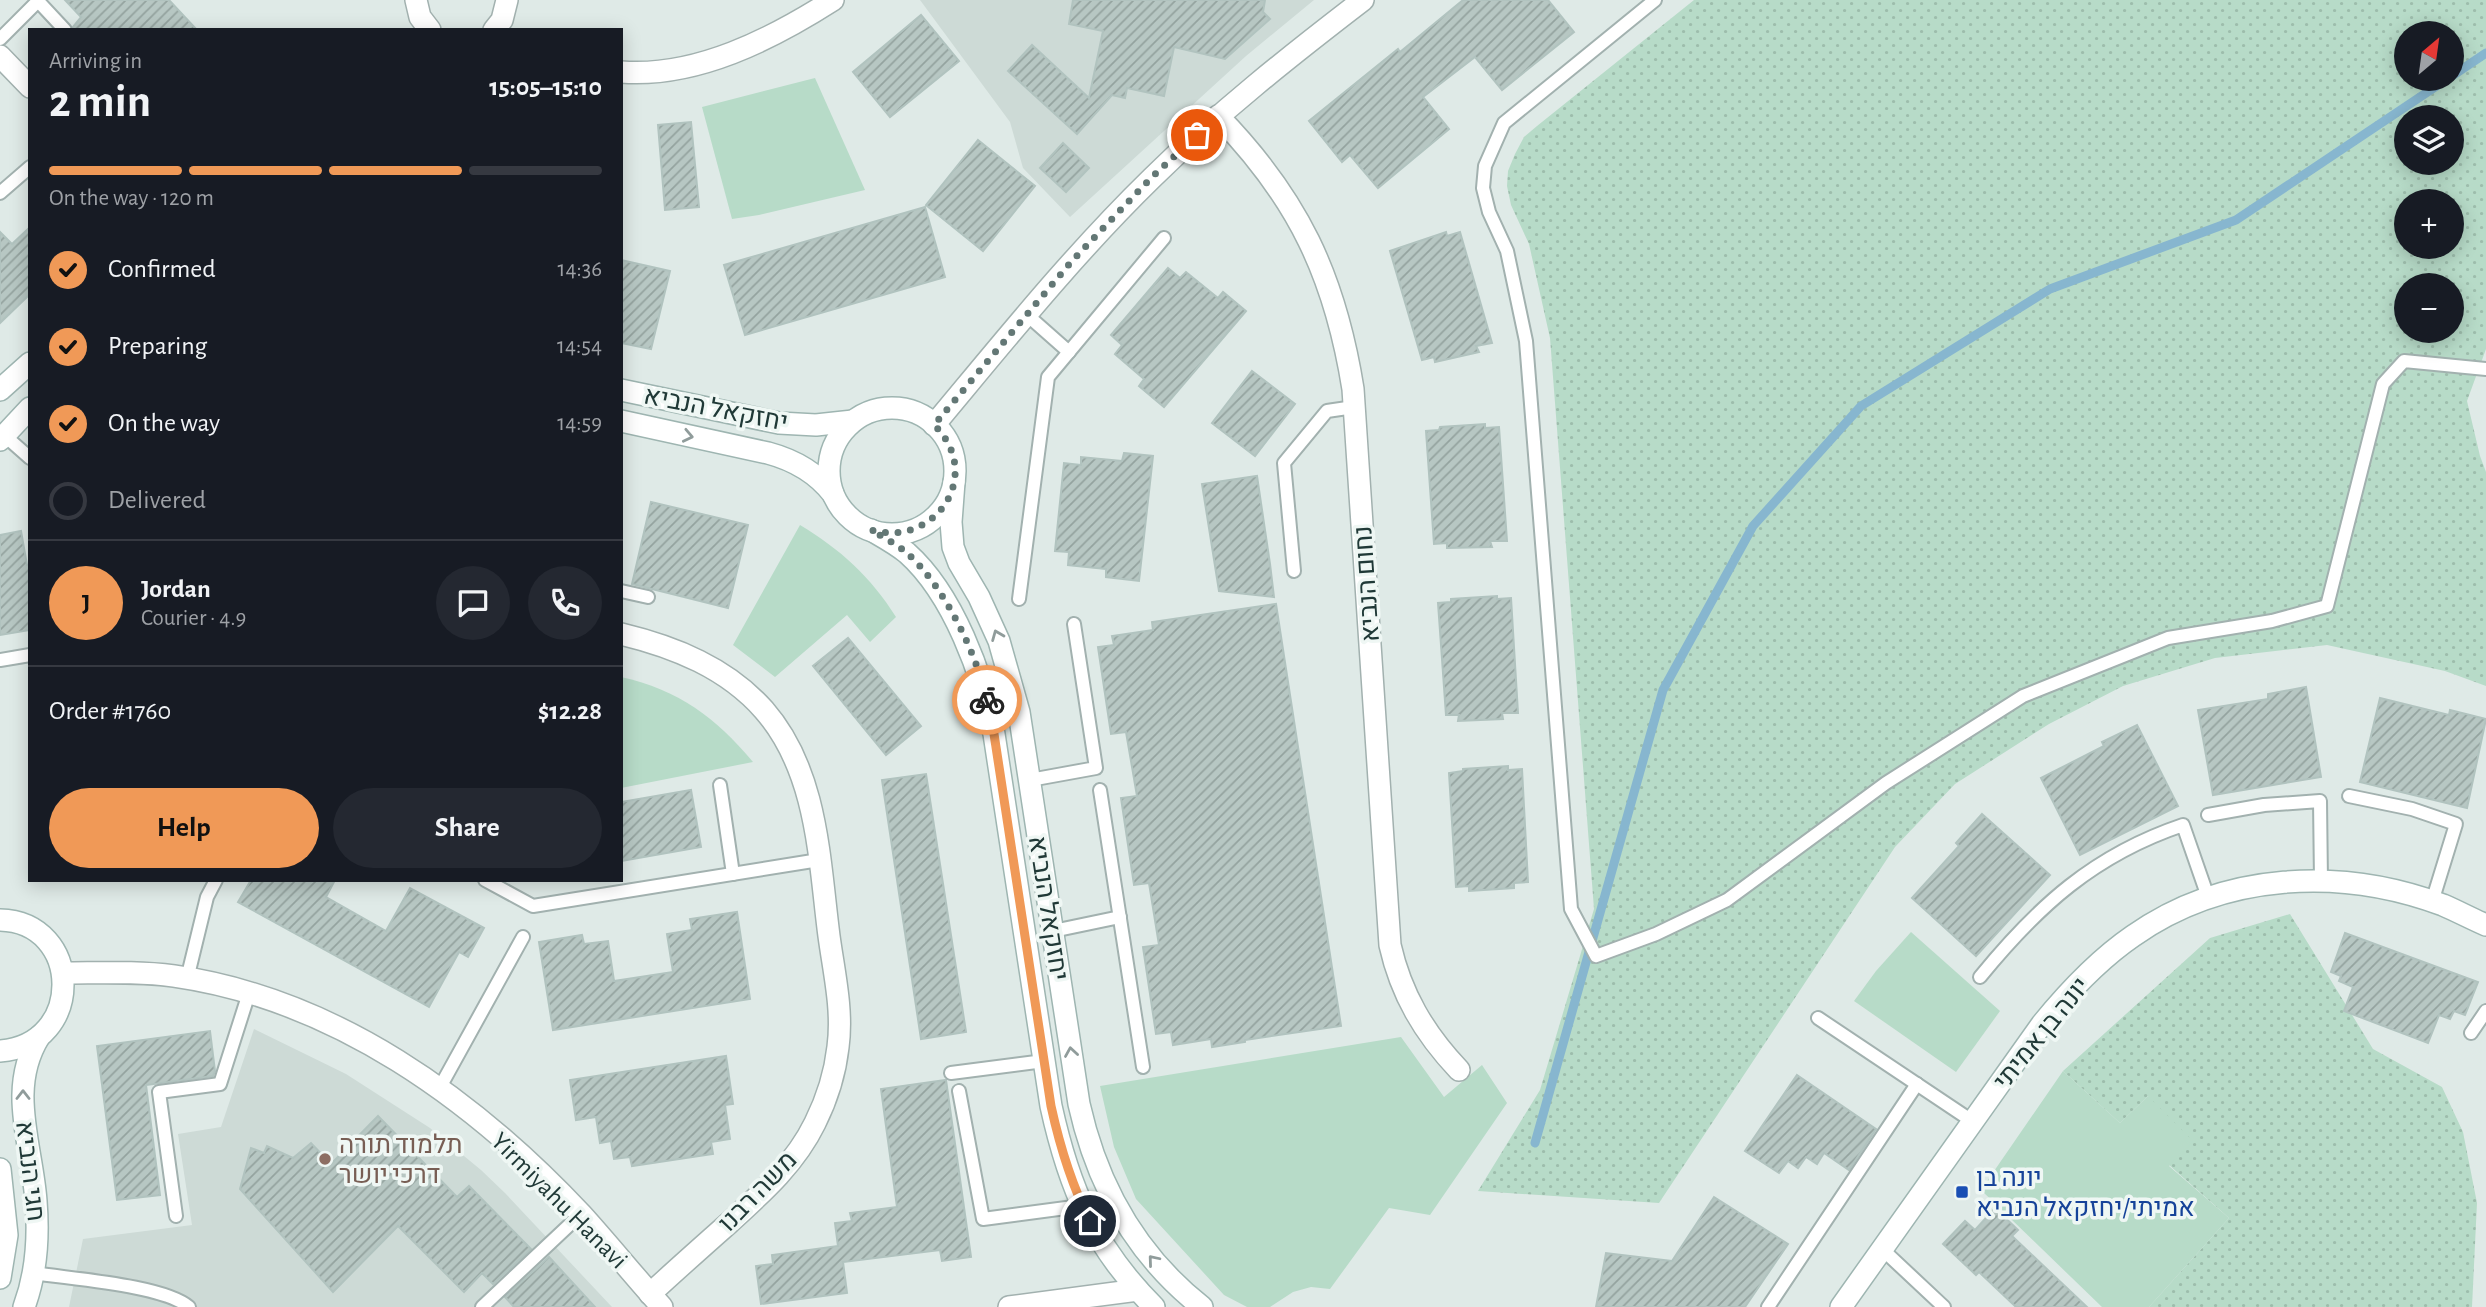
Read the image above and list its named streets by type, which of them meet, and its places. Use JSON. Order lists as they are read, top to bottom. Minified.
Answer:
{"streets":{"street":["יחזקאל הנביא","נחום הנביא","יונה בן אמיתי","חגי הנביא","משה רבנו","Yirmiyahu Hanavi"]},"crossings":[["חגי הנביא","Yirmiyahu Hanavi"],["משה רבנו","Yirmiyahu Hanavi"]],"places":{"other":["תלמוד תורה דרכי יושר"],"transit":["יונה בן אמיתי/יחזקאל הנביא"]},"north":"top right","page":{"map_buttons":["+","−"],"heading":["2 min","Arriving in","15:05–15:10"],"panel":["Jordan","Courier · 4.9","Order #1760","$12.28"],"bar":"On the way · 120 m","list":[["Confirmed","14:36"],["Preparing","14:54"],["On the way","14:59"],"Delivered"],"round":"J","buttons":["Help","Share"]}}
